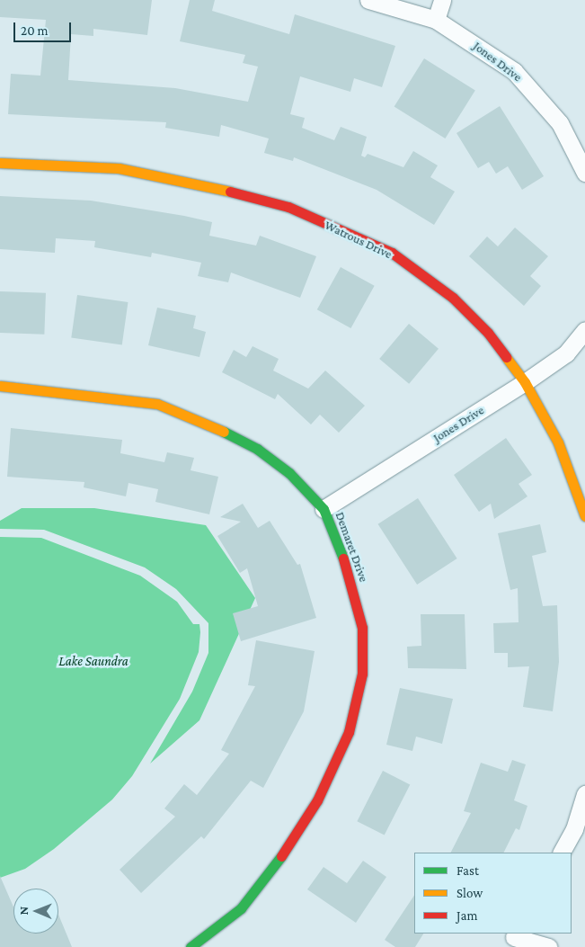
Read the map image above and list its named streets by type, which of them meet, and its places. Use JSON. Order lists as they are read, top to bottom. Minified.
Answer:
{"streets":{"street":["Jones Drive","Watrous Drive","Demaret Drive"]},"crossings":[["Jones Drive","Watrous Drive"],["Jones Drive","Demaret Drive"]],"water":["Lake Saundra"],"legend":["Fast","Slow","Jam"],"scale_bar":"20 m","north":"left"}
